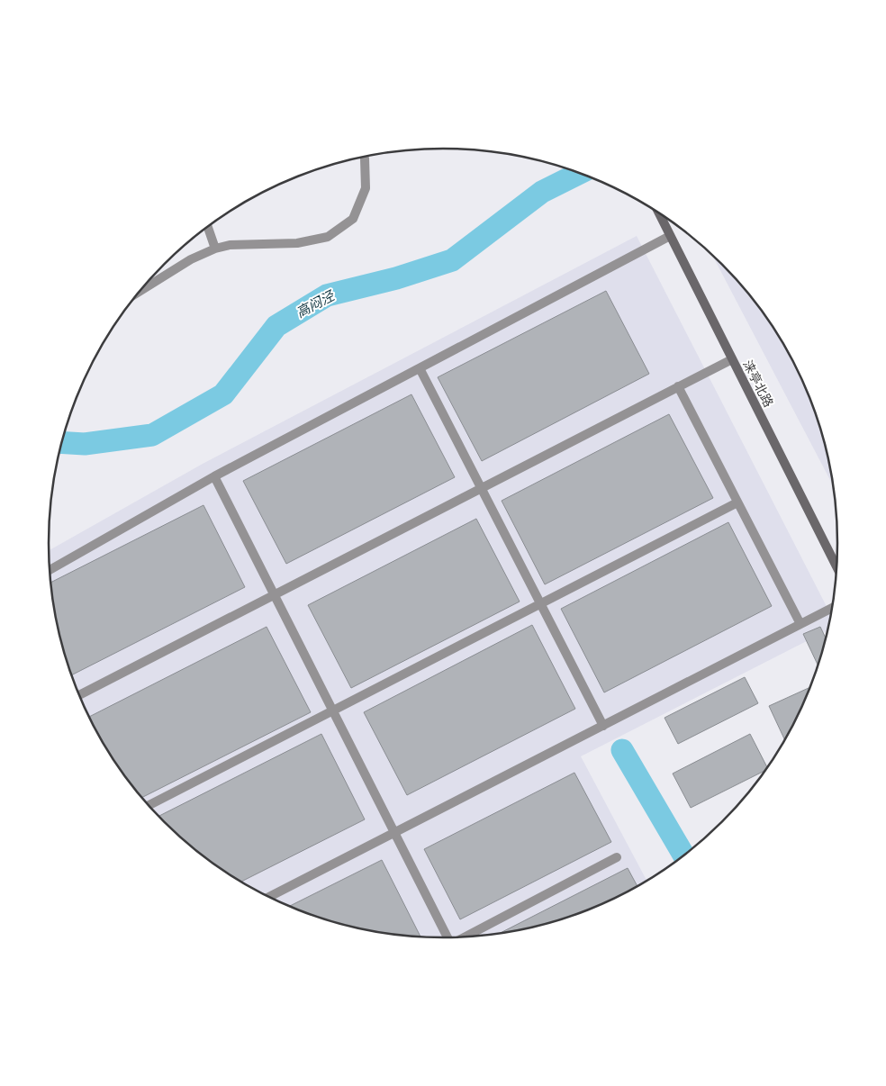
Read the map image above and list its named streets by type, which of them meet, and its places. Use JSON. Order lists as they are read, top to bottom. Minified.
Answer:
{"streets":{"street":["涞亭北路"]},"water":["高闷泾"]}
